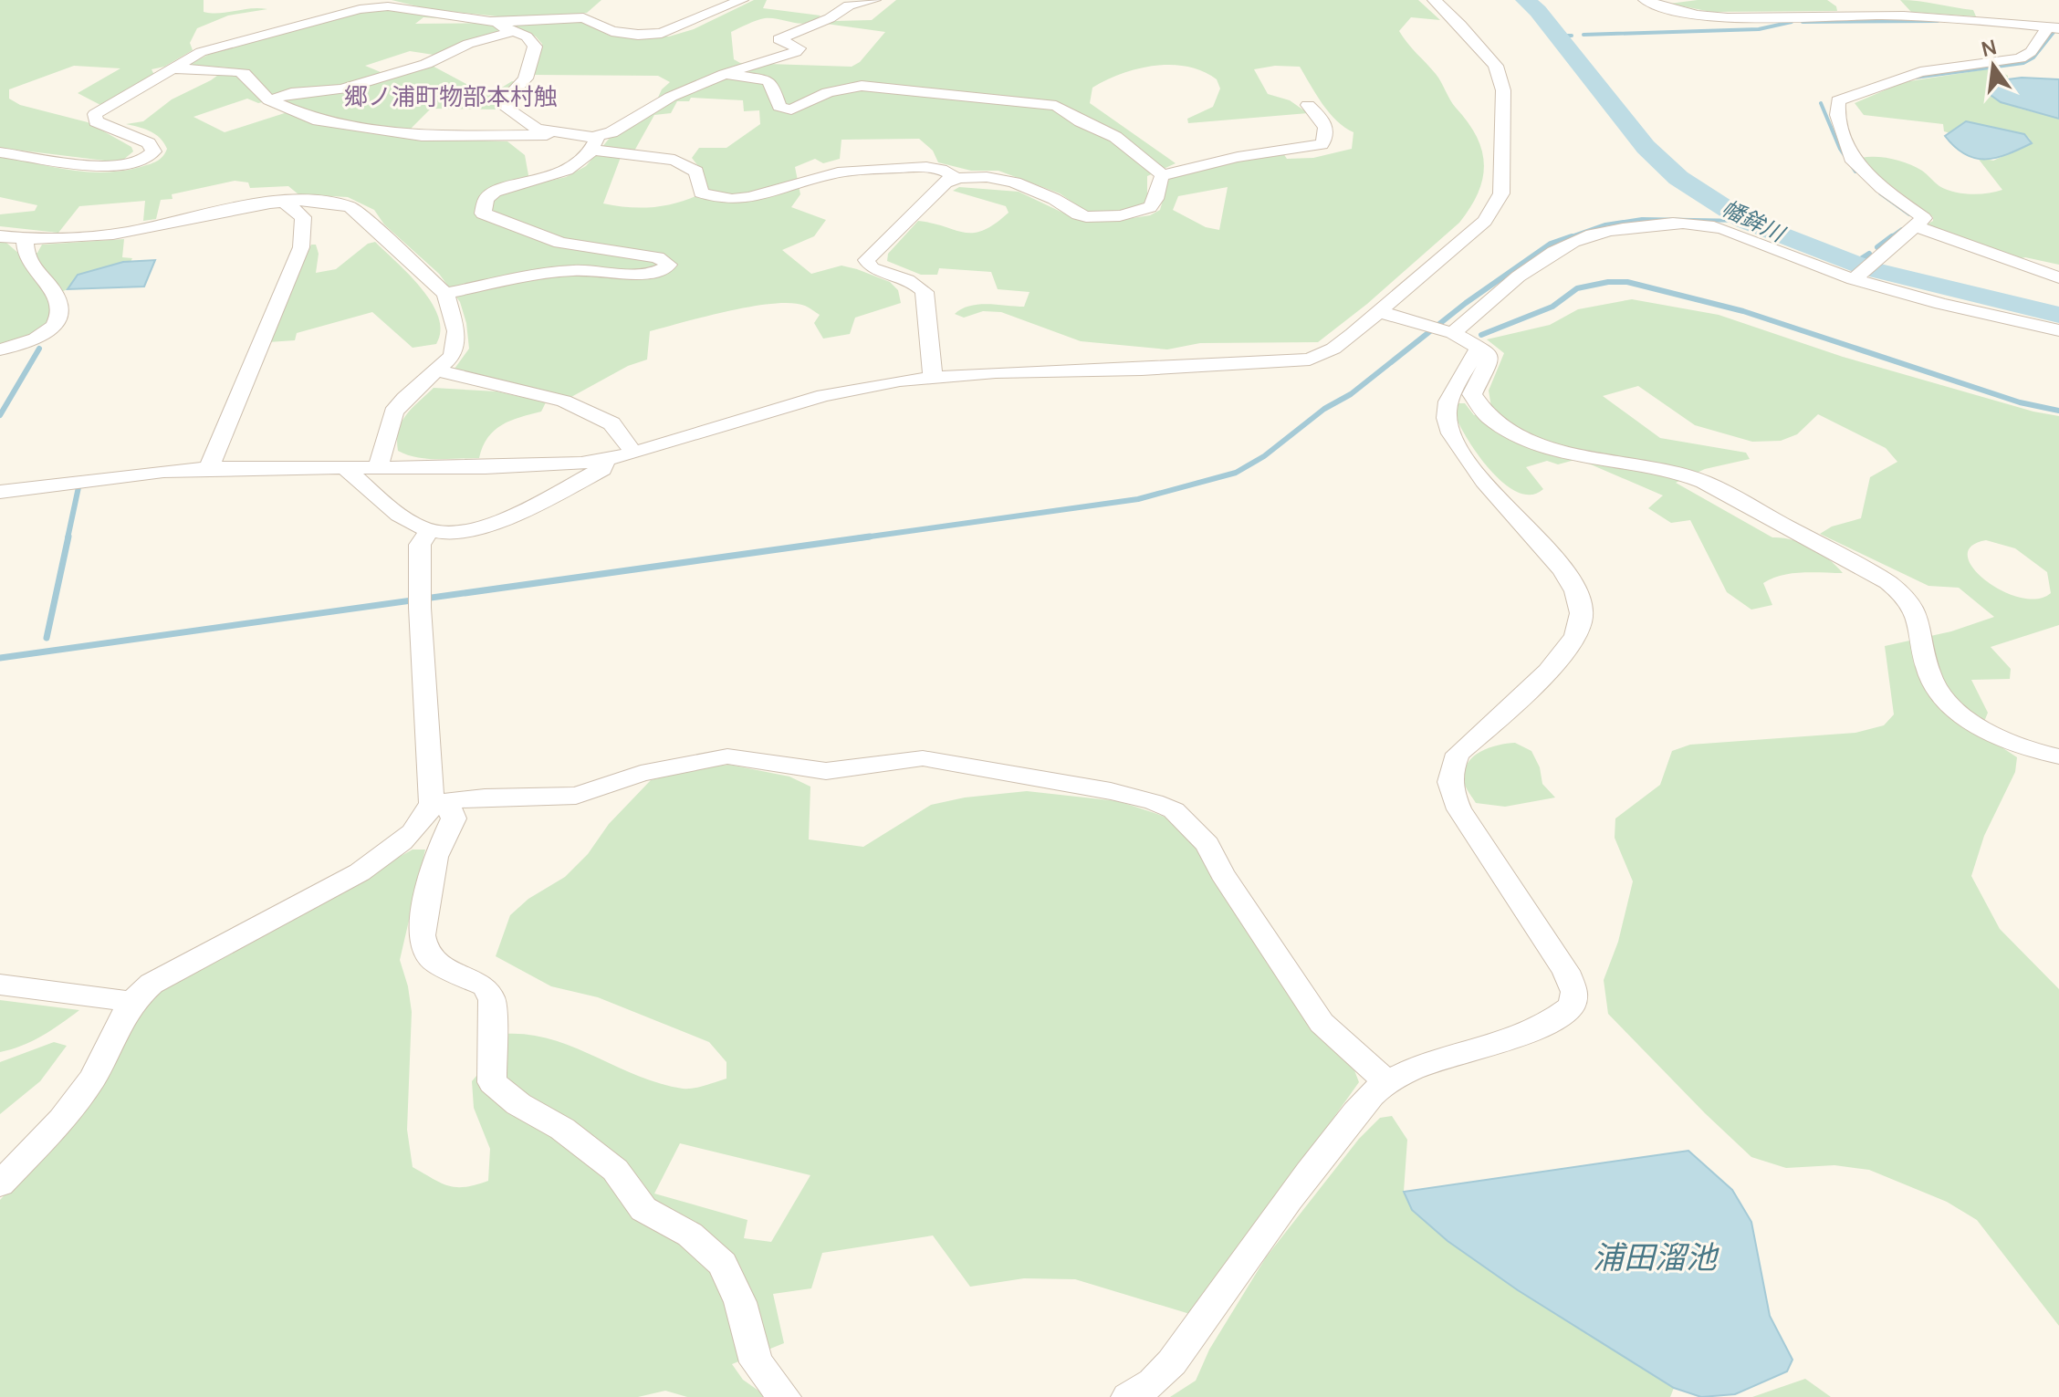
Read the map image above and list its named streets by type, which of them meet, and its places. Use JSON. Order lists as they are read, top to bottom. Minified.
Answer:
{"districts":["郷ノ浦町物部本村触"],"water":["幡鉾川","浦田溜池"],"north":"top"}
